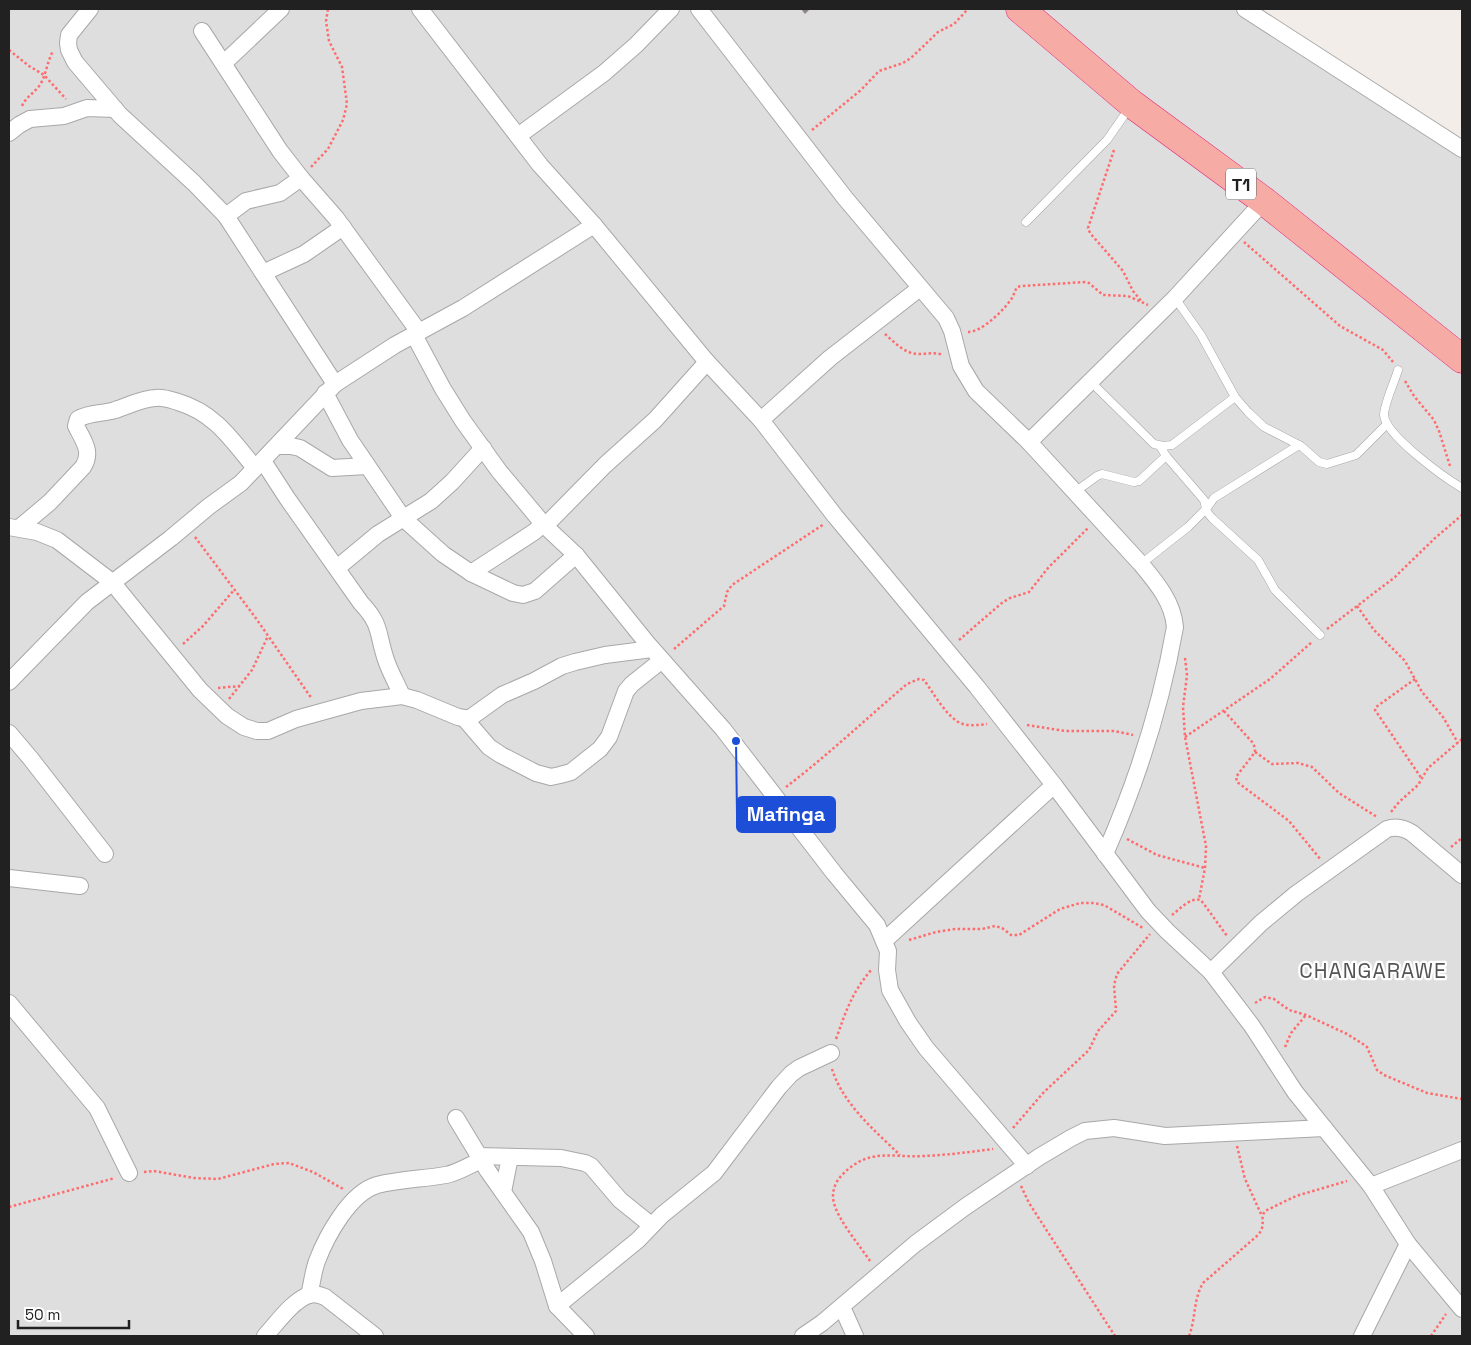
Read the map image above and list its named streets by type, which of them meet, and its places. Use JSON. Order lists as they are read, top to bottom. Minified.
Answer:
{"streets":{"highway":["T1"]},"districts":["CHANGARAWE"],"places":["Mafinga"],"scale_bar":"50 m"}
